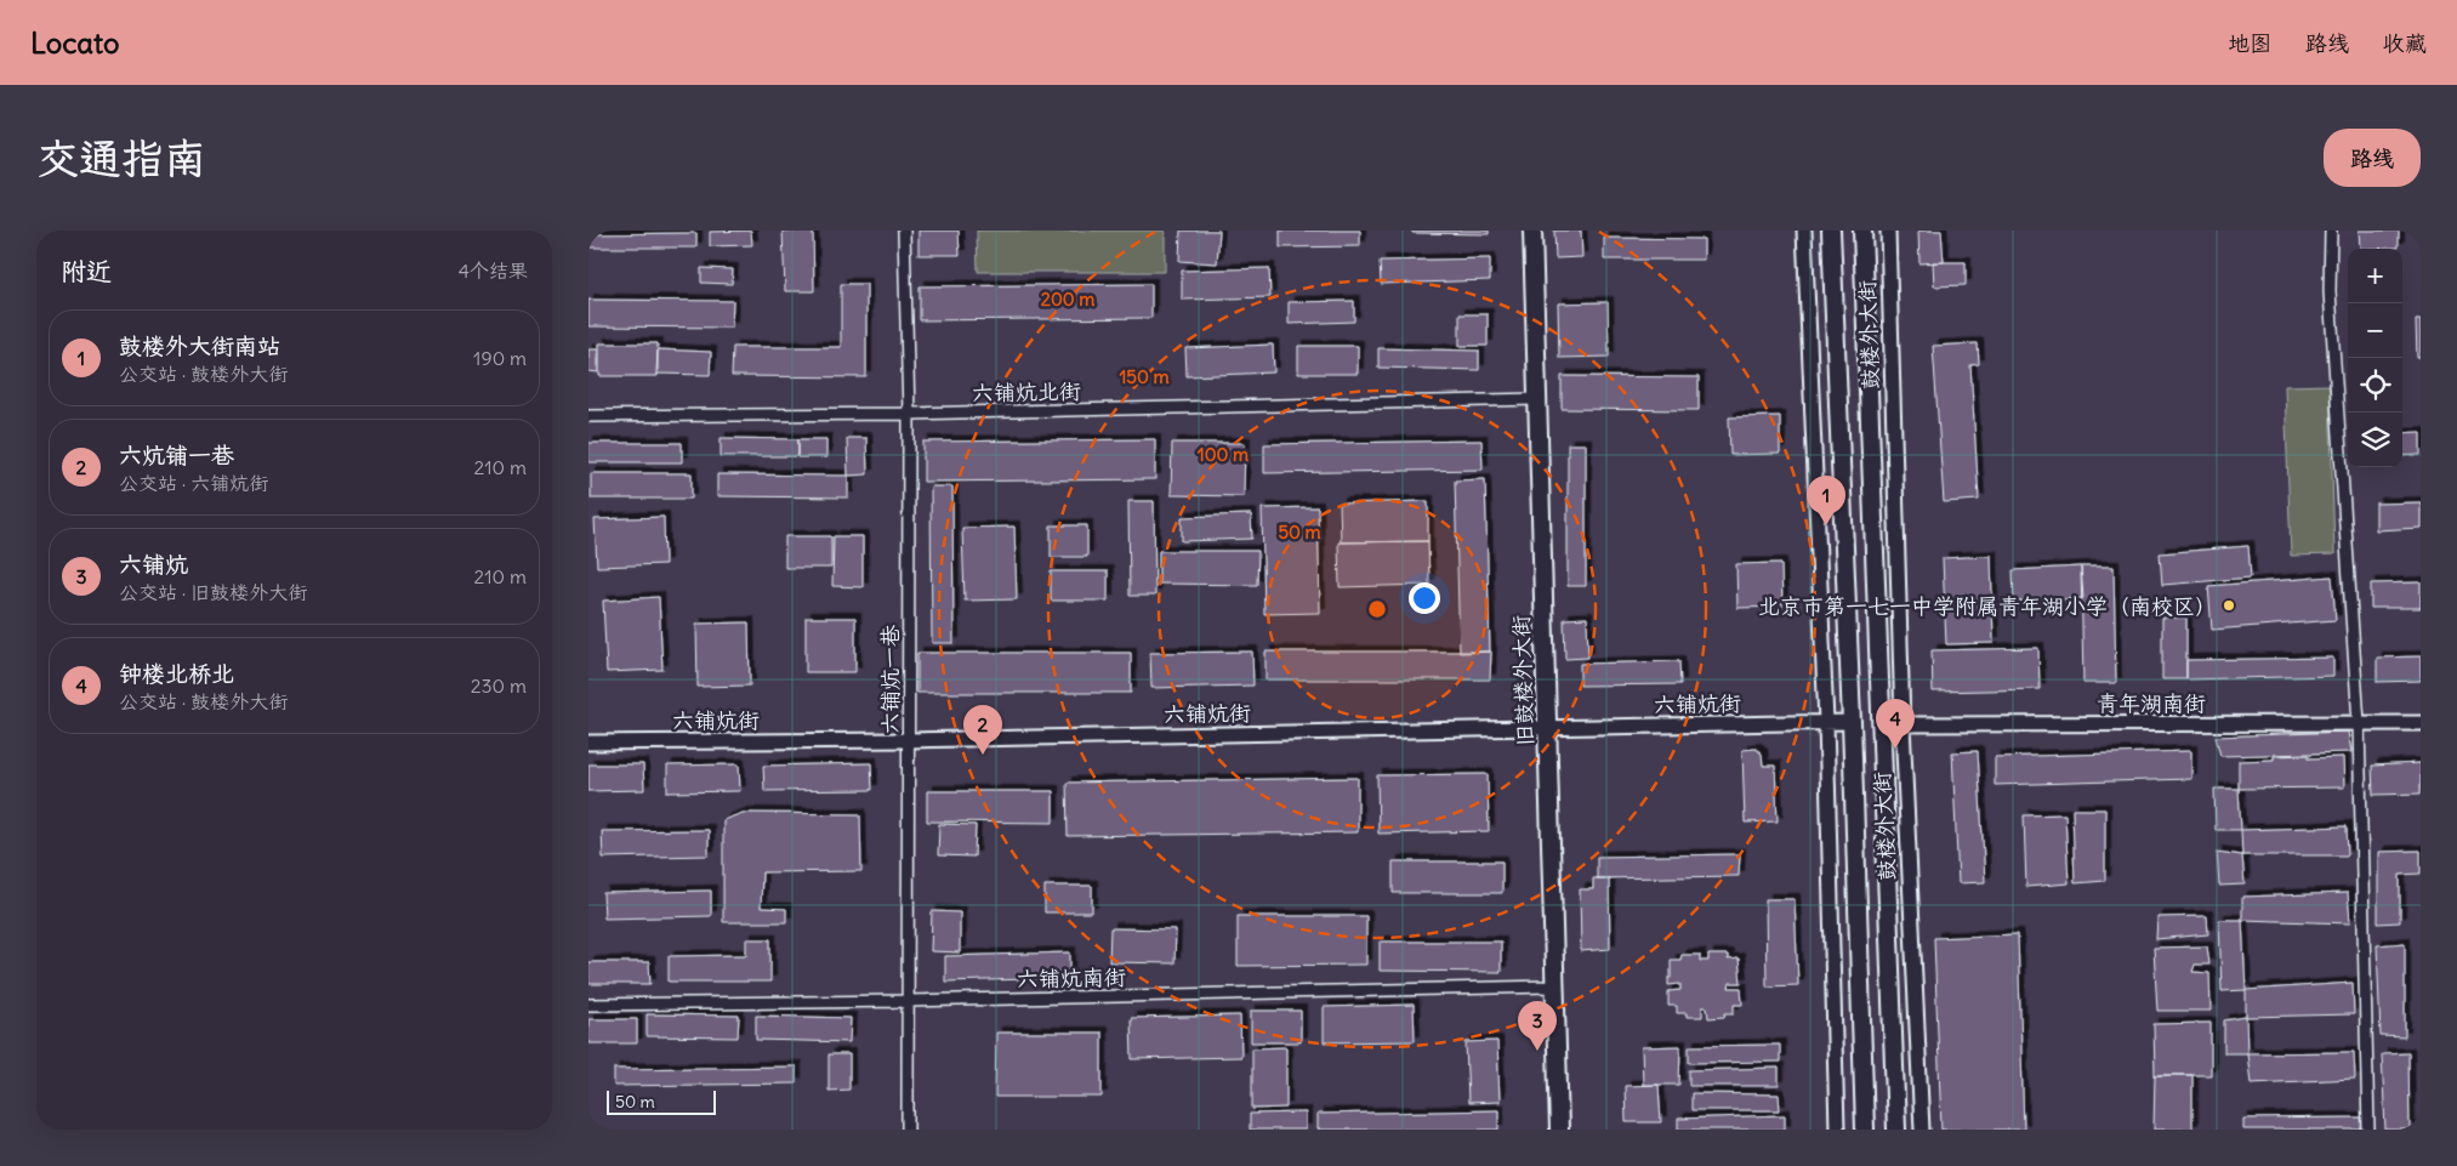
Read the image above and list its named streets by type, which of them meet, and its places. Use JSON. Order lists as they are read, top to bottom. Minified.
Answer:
{"streets":{"main road":["鼓楼外大街","旧鼓楼外大街"],"street":["六铺炕北街","六铺炕一巷","青年湖南街","六铺炕街","六铺炕南街"]},"crossings":[["鼓楼外大街","青年湖南街"],["鼓楼外大街","六铺炕街"],["六铺炕北街","六铺炕一巷"],["六铺炕北街","旧鼓楼外大街"],["六铺炕一巷","六铺炕街"],["六铺炕一巷","六铺炕南街"],["旧鼓楼外大街","六铺炕街"],["旧鼓楼外大街","六铺炕南街"]],"places":["北京市第一七一中学附属青年湖小学（南校区）"],"scale_bar":"50 m","page":{"header":"Locato","nav":["地图","路线","收藏"],"buttons":"路线","title":"交通指南","heading":["附近","4个结果"],"map_buttons":["+","−"],"list":[{"mark":"1","name":"鼓楼外大街南站","note":"公交站 · 鼓楼外大街","value":"190 m"},{"mark":"2","name":"六炕铺一巷","note":"公交站 · 六铺炕街","value":"210 m"},{"mark":"3","name":"六铺炕","note":"公交站 · 旧鼓楼外大街","value":"210 m"},{"mark":"4","name":"钟楼北桥北","note":"公交站 · 鼓楼外大街","value":"230 m"}],"pins":["1","4","2","3"],"scale":"50 m"},"rings":["200 m","150 m","100 m","50 m"]}
